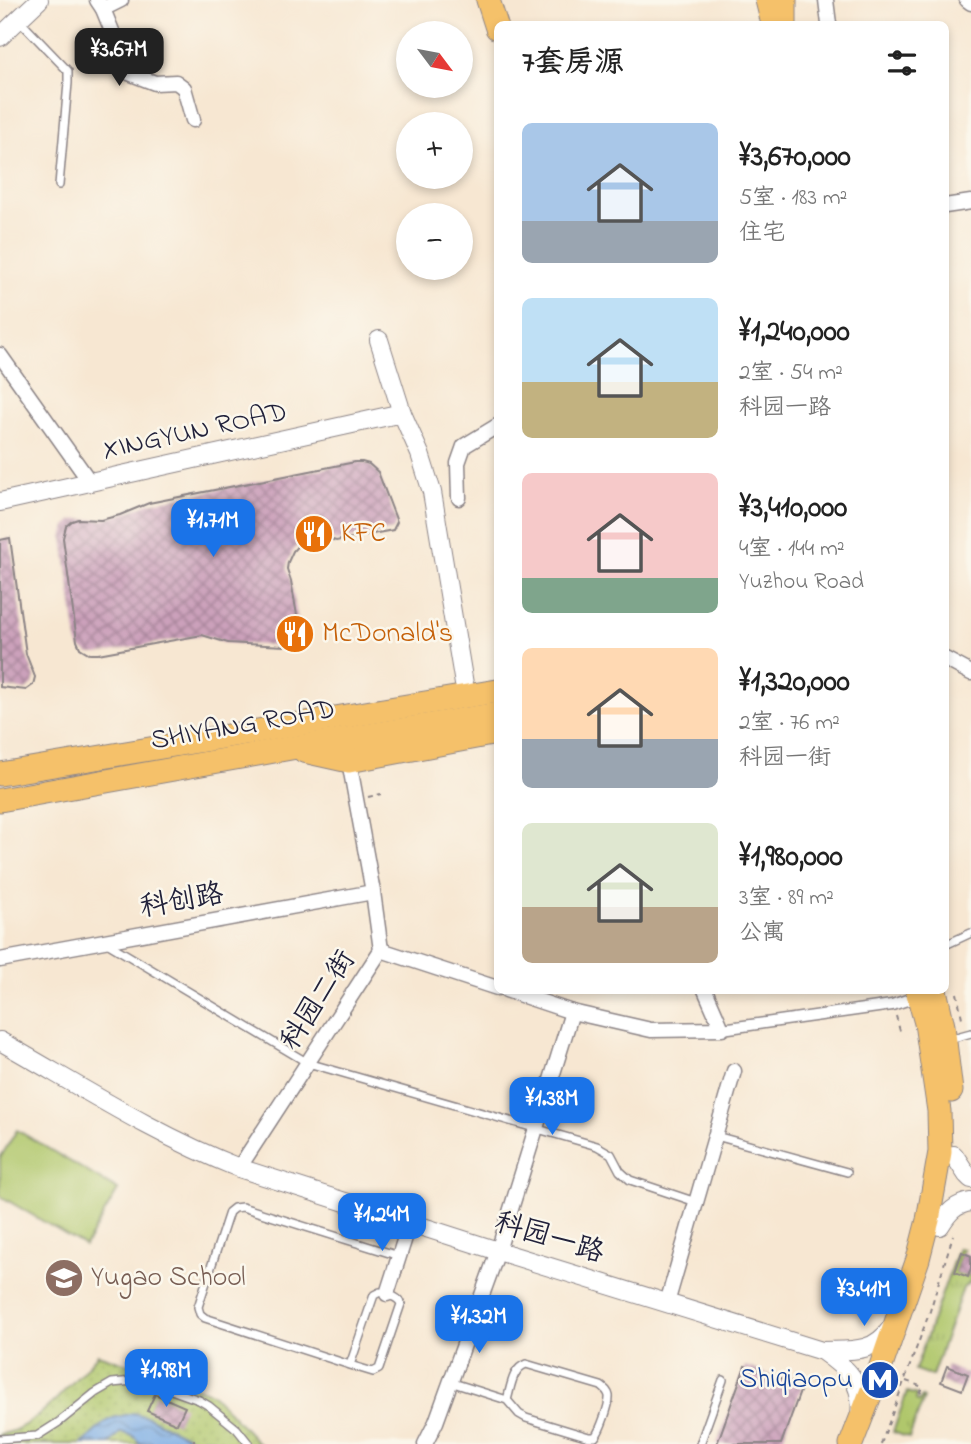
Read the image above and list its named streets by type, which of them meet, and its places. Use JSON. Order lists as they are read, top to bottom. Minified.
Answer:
{"streets":{"main road":["SHIYANG ROAD"],"street":["XINGYUN ROAD","科创路","科园二街","科园一路"]},"crossings":[["科创路","科园二街"],["科园二街","科园一路"]],"places":{"restaurant":["KFC","McDonald's"],"school or university":["Yugao School"],"metro station":["Shiqiaopu"]},"north":"bottom right","page":{"map_buttons":["+","−"],"heading":"7套房源","price":["¥3.67M","¥1.71M","¥1.38M","¥1.24M","¥3.41M","¥1.32M","¥1.98M"],"list":[{"name":"¥3,670,000","note":"5室 · 183 m² · 住宅"},{"name":"¥1,240,000","note":"2室 · 54 m² · 科园一路"},{"name":"¥3,410,000","note":"4室 · 144 m² · Yuzhou Road"},{"name":"¥1,320,000","note":"2室 · 76 m² · 科园一街"},{"name":"¥1,980,000","note":"3室 · 89 m² · 公寓"}]}}
